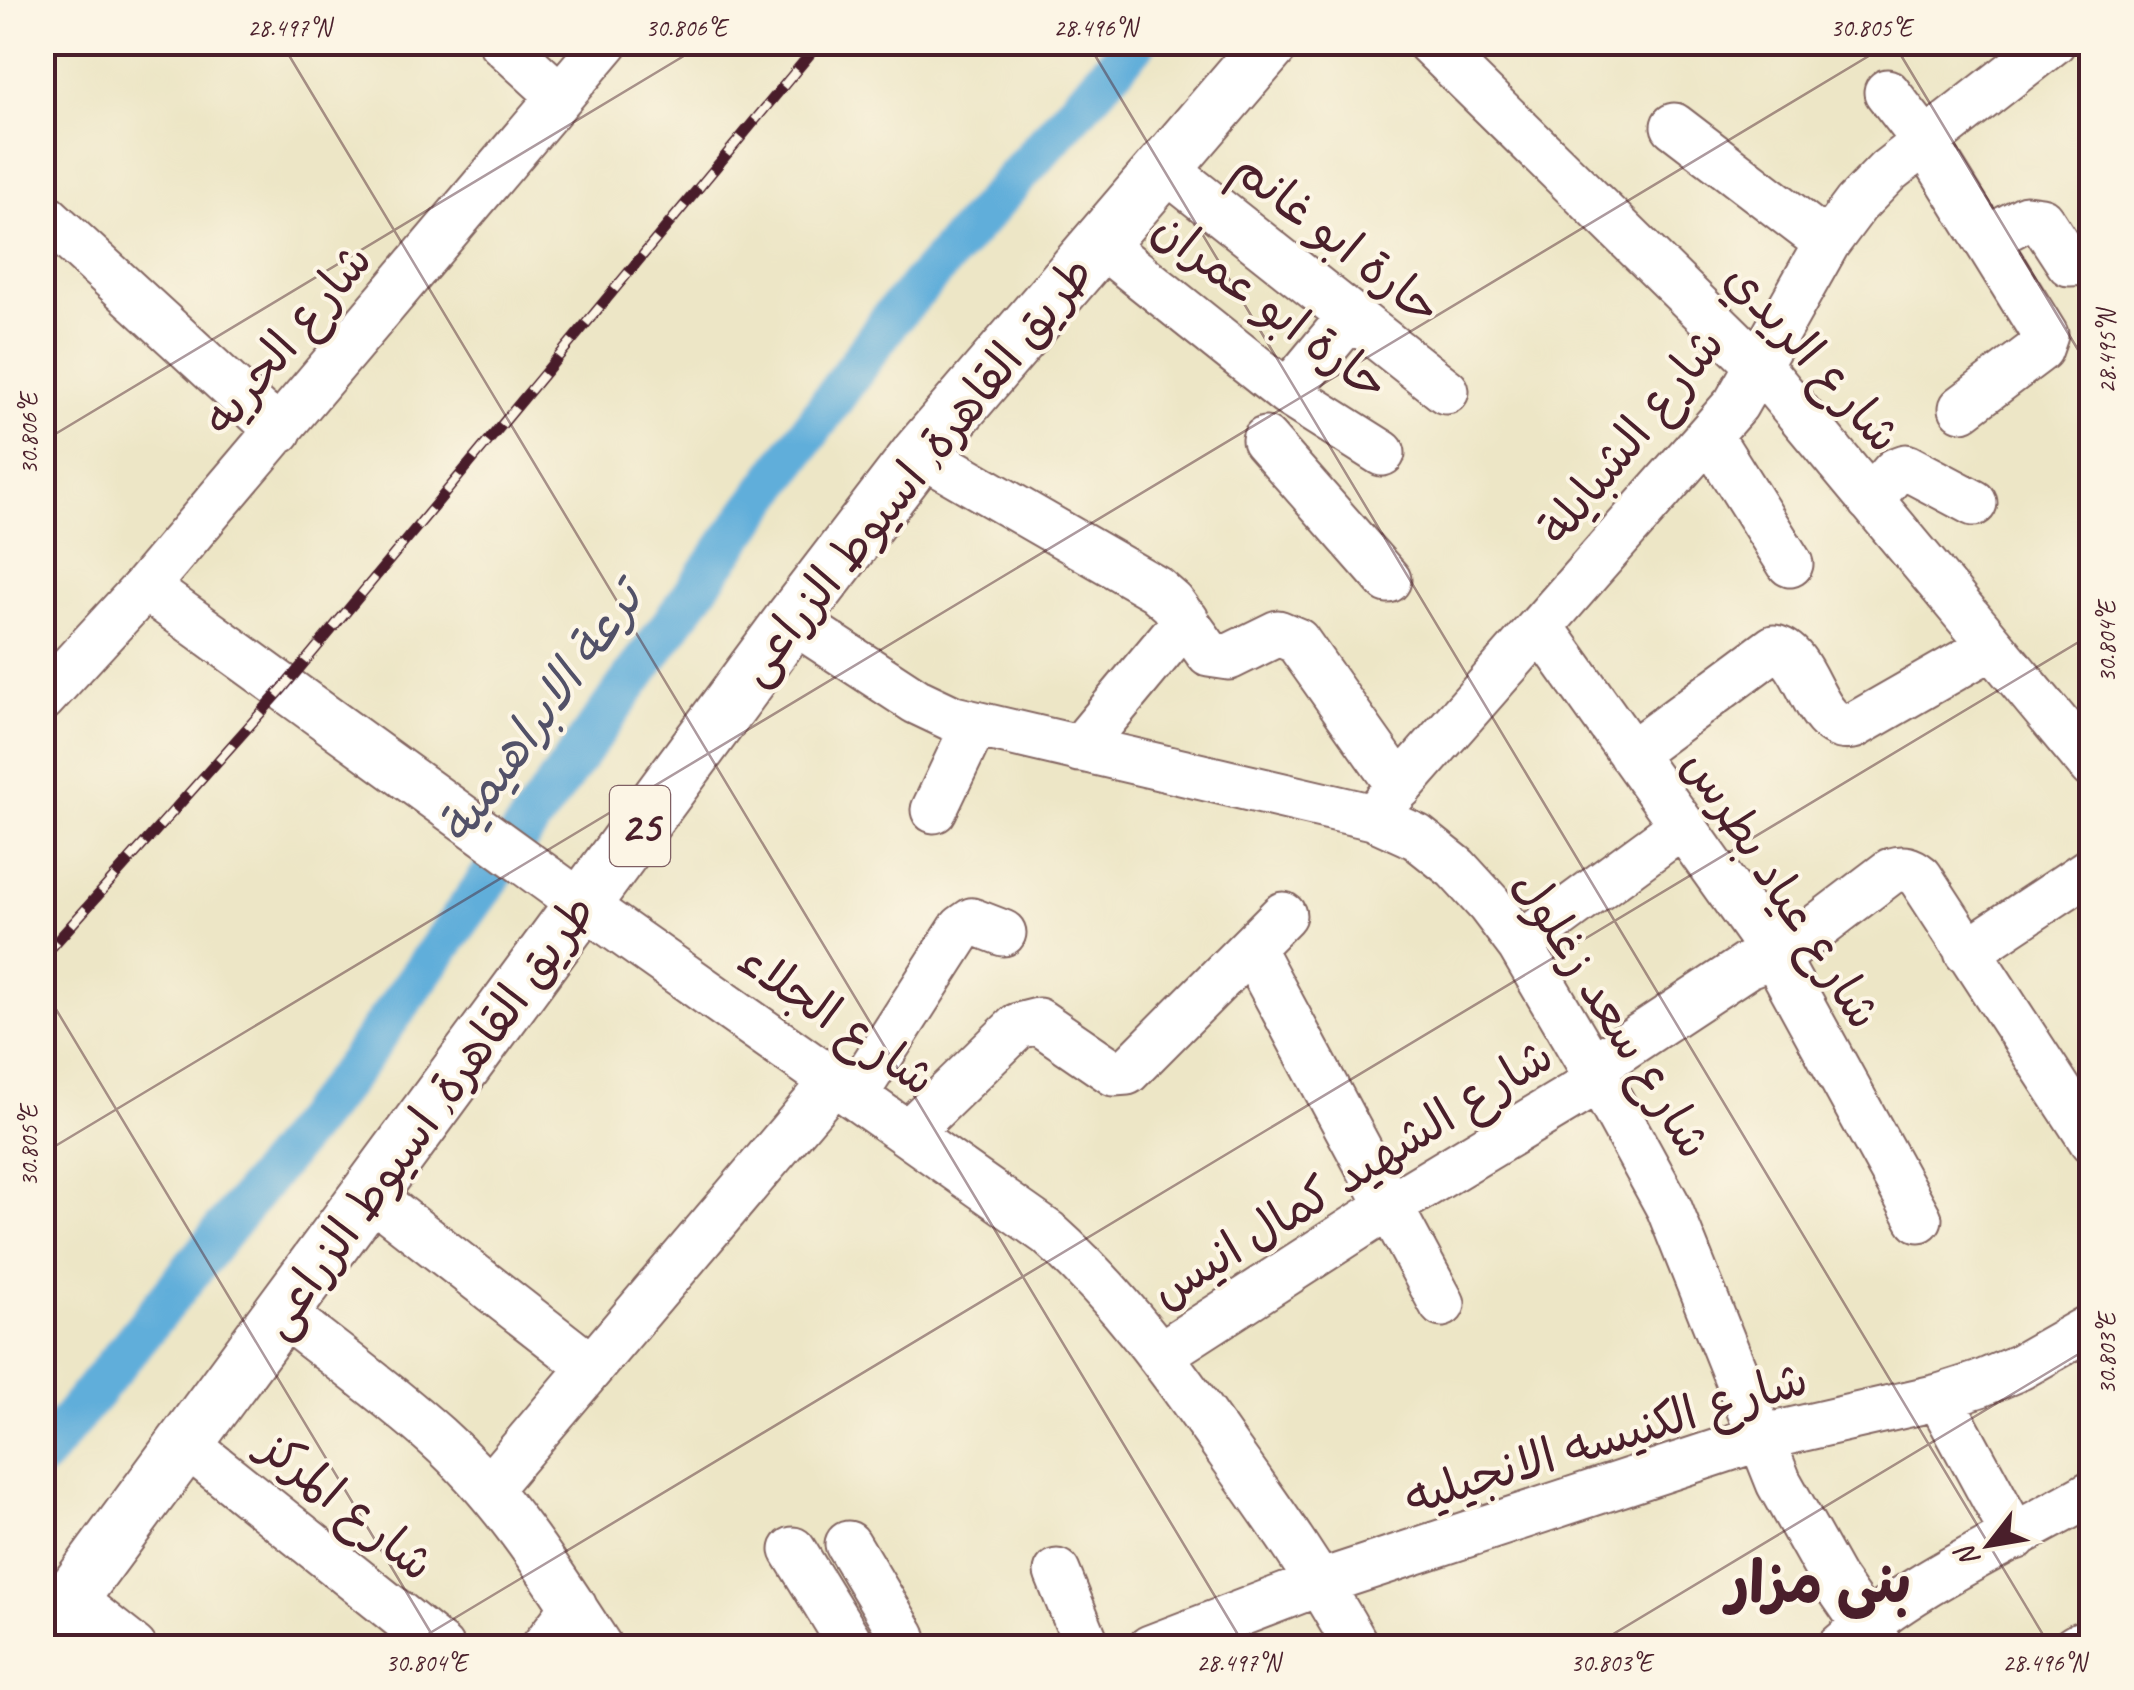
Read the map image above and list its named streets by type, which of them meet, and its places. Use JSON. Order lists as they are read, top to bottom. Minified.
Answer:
{"streets":{"highway":["طريق القاهرة, اسيوط الزراعى","25"],"street":["حارة ابو غانم","حارة ابو عمران","شارع الحريه","شارع الريدي","شارع الشبايلة","شارع عياد بطرس","شارع سعد زغلول","شارع الجلاء","شارع الشهيد كمال انيس","شارع الكنيسه الانجيليه","شارع المركز"]},"crossings":[["حارة ابو غانم","طريق القاهرة, اسيوط الزراعى"],["حارة ابو عمران","طريق القاهرة, اسيوط الزراعى"],["شارع الحريه","شارع الجلاء"],["شارع الريدي","شارع الشبايلة"],["شارع الشبايلة","شارع عياد بطرس"],["شارع الشبايلة","شارع سعد زغلول"],["طريق القاهرة, اسيوط الزراعى","شارع سعد زغلول"],["طريق القاهرة, اسيوط الزراعى","شارع الجلاء"],["طريق القاهرة, اسيوط الزراعى","شارع المركز"],["شارع عياد بطرس","شارع الشهيد كمال انيس"],["شارع سعد زغلول","شارع الشهيد كمال انيس"],["شارع سعد زغلول","شارع الكنيسه الانجيليه"],["شارع الجلاء","شارع الشهيد كمال انيس"],["شارع الجلاء","شارع الكنيسه الانجيليه"]],"districts":["بنى مزار"],"water":["ترعة الابراهيمية"],"north":"bottom left","coordinates":["28.497°N","30.806°E","28.496°N","30.805°E","28.495°N","30.804°E","30.803°E"]}
